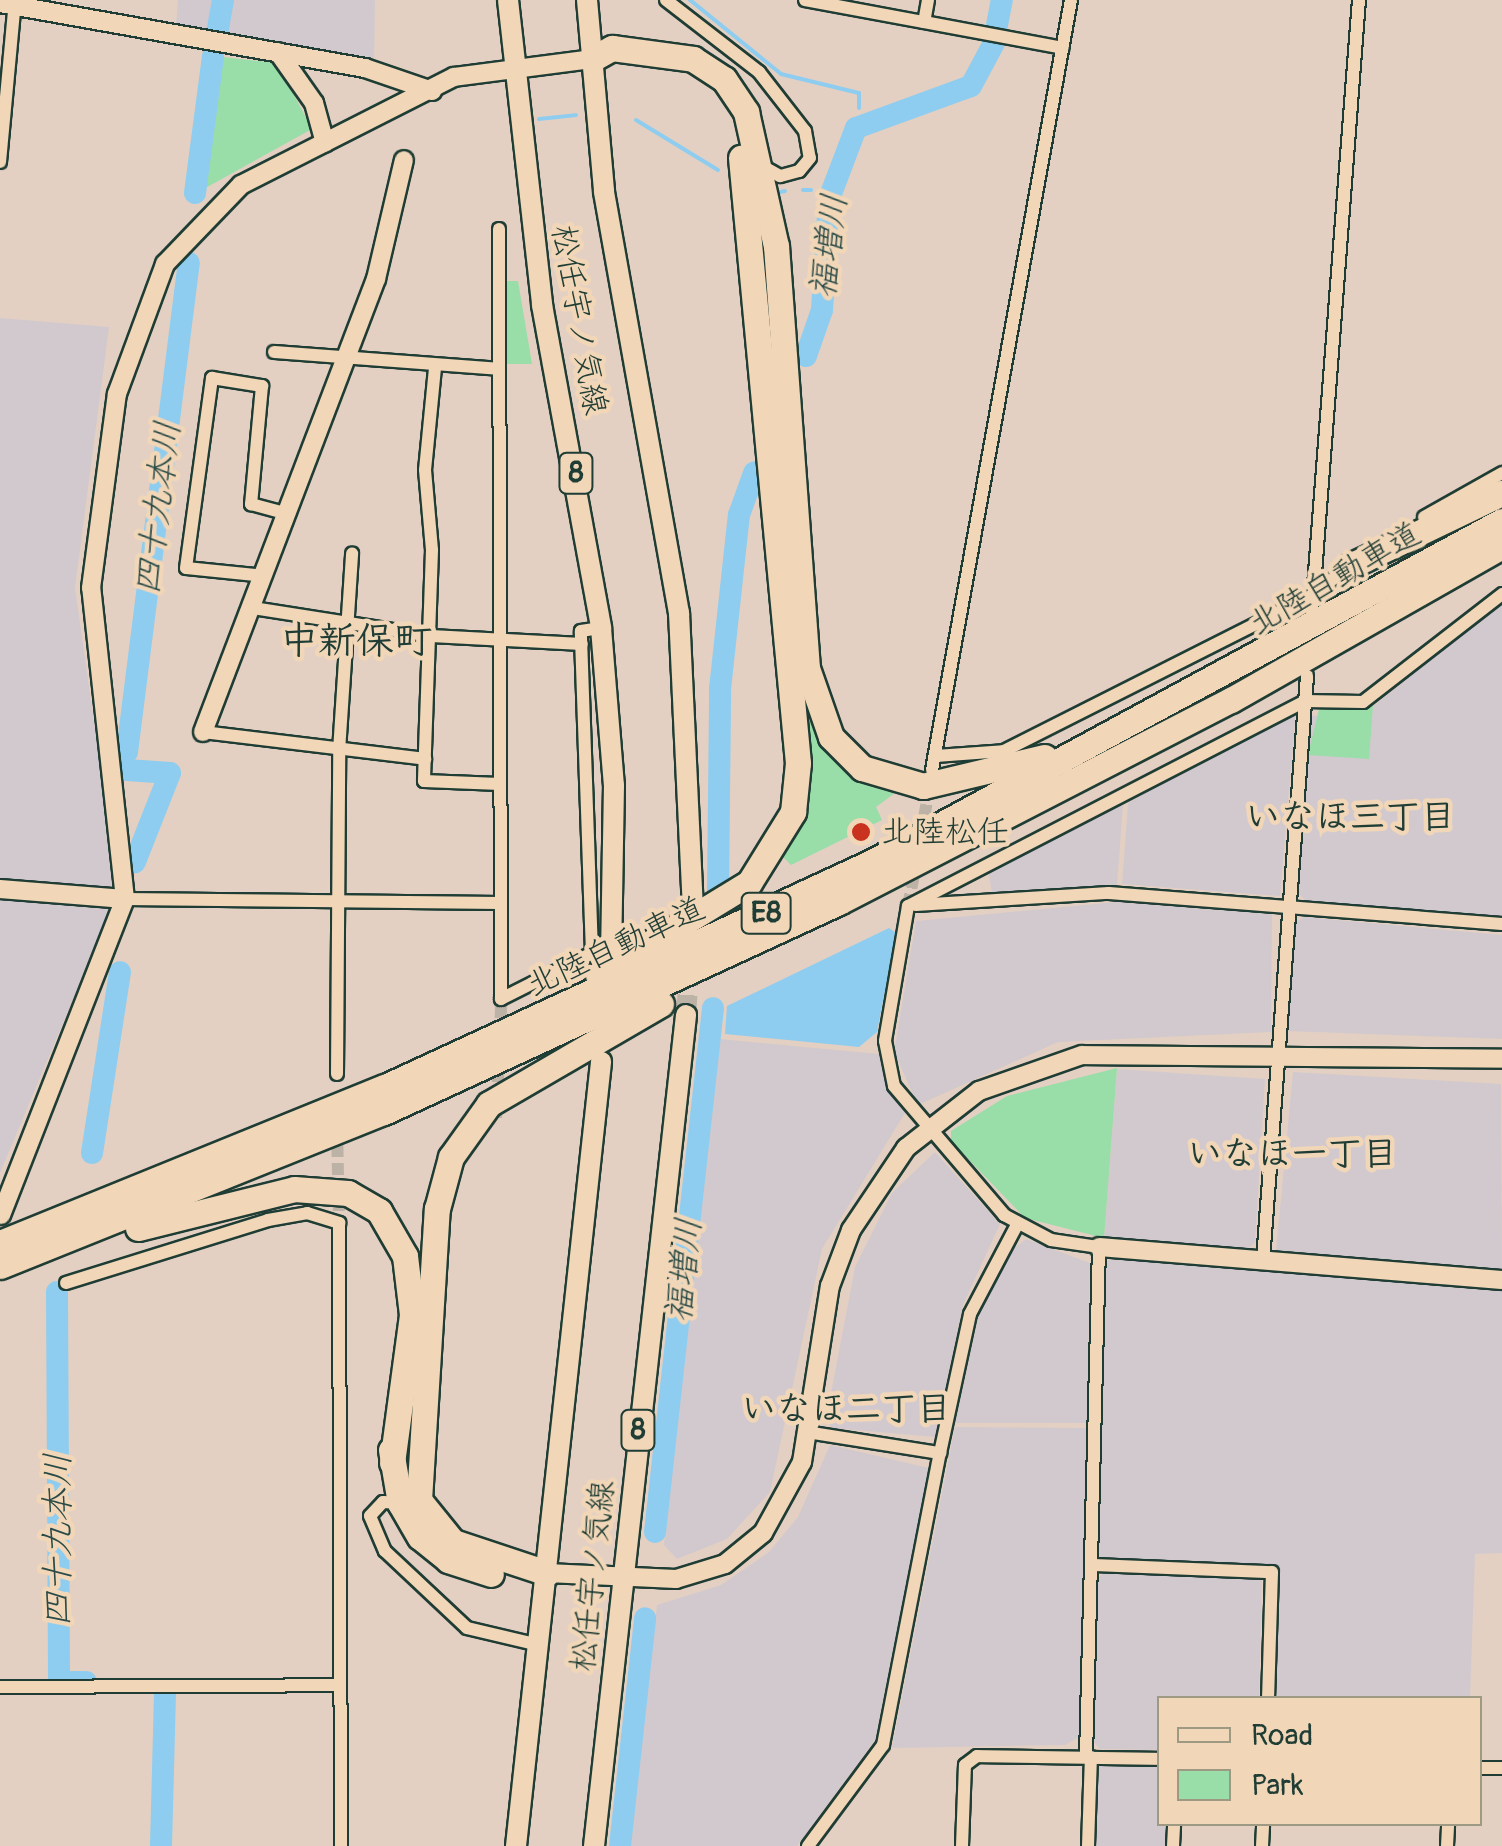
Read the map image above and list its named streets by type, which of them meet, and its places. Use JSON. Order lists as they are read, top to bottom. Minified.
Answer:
{"streets":{"highway":["北陸自動車道","E8"],"main road":["松任宇ノ気線","8"]},"districts":["中新保町","いなほ三丁目","いなほ一丁目","いなほ二丁目"],"water":["福増川","四十九本川"],"places":["北陸松任"],"legend":["Road","Park"]}
